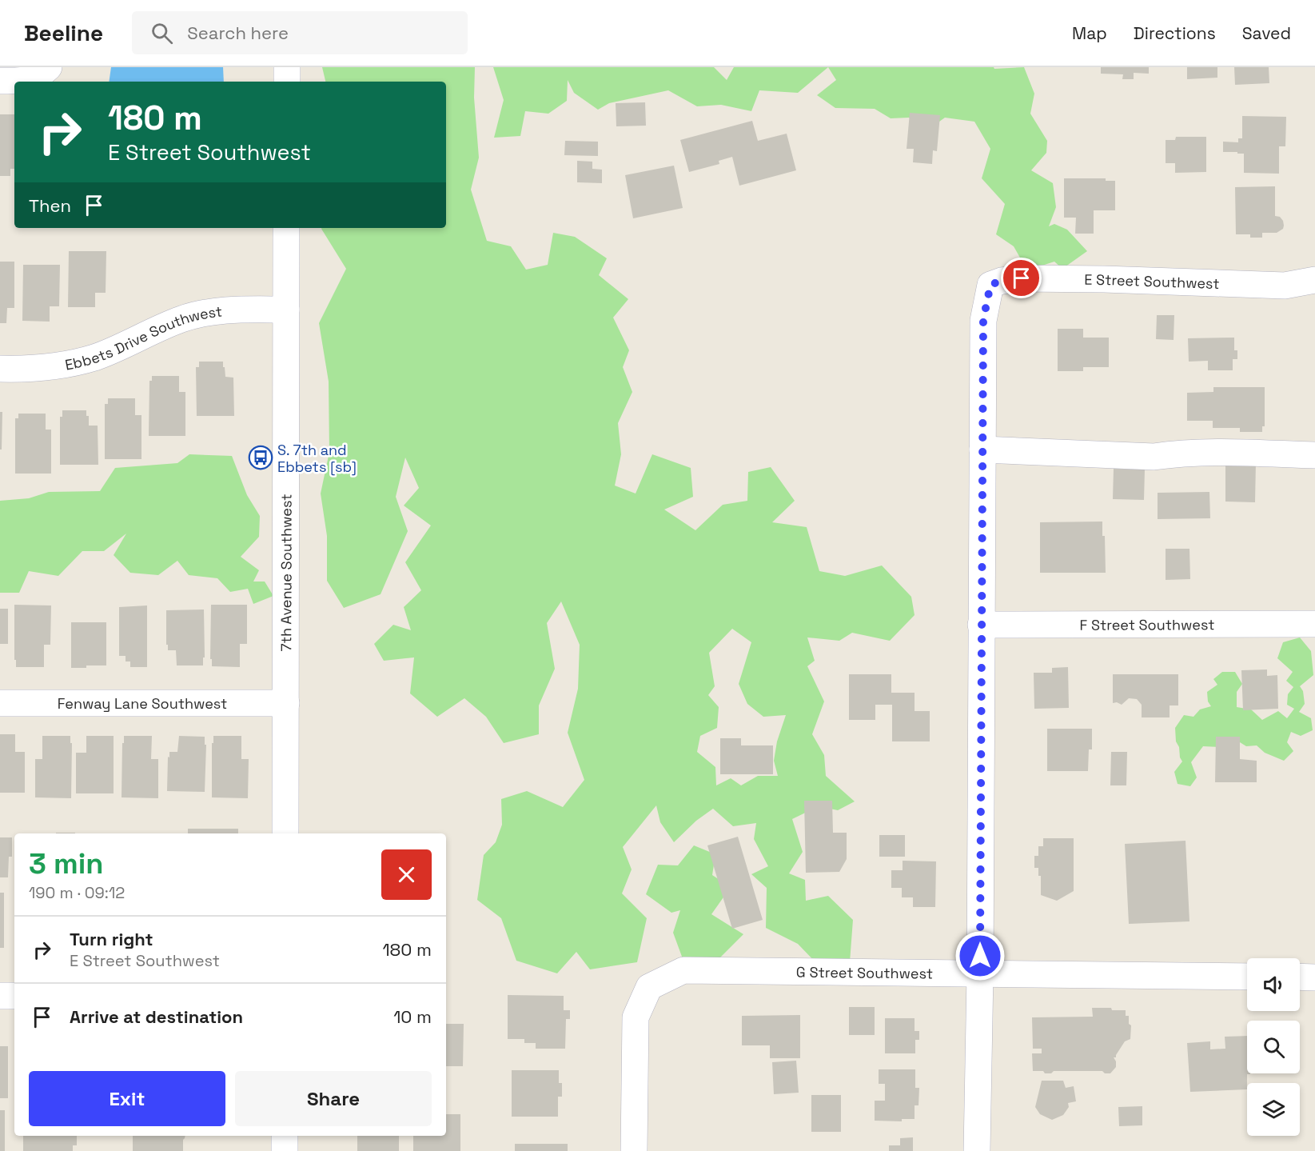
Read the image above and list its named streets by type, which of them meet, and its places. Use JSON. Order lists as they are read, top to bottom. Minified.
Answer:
{"streets":{"street":["E Street Southwest","Ebbets Drive Southwest","7th Avenue Southwest","F Street Southwest","Fenway Lane Southwest","G Street Southwest"]},"crossings":[["Ebbets Drive Southwest","7th Avenue Southwest"],["7th Avenue Southwest","Fenway Lane Southwest"]],"places":{"bus stop":["S. 7th and Ebbets [sb]"]},"page":{"header":"Beeline","search":"Search here","nav":["Map","Directions","Saved"],"turn":["180 m","E Street Southwest"],"then":"Then","heading":["3 min","190 m · 09:12"],"list":[{"name":"Turn right","note":"E Street Southwest","value":"180 m"},{"name":"Arrive at destination","value":"10 m"}],"buttons":["Exit","Share"]}}
